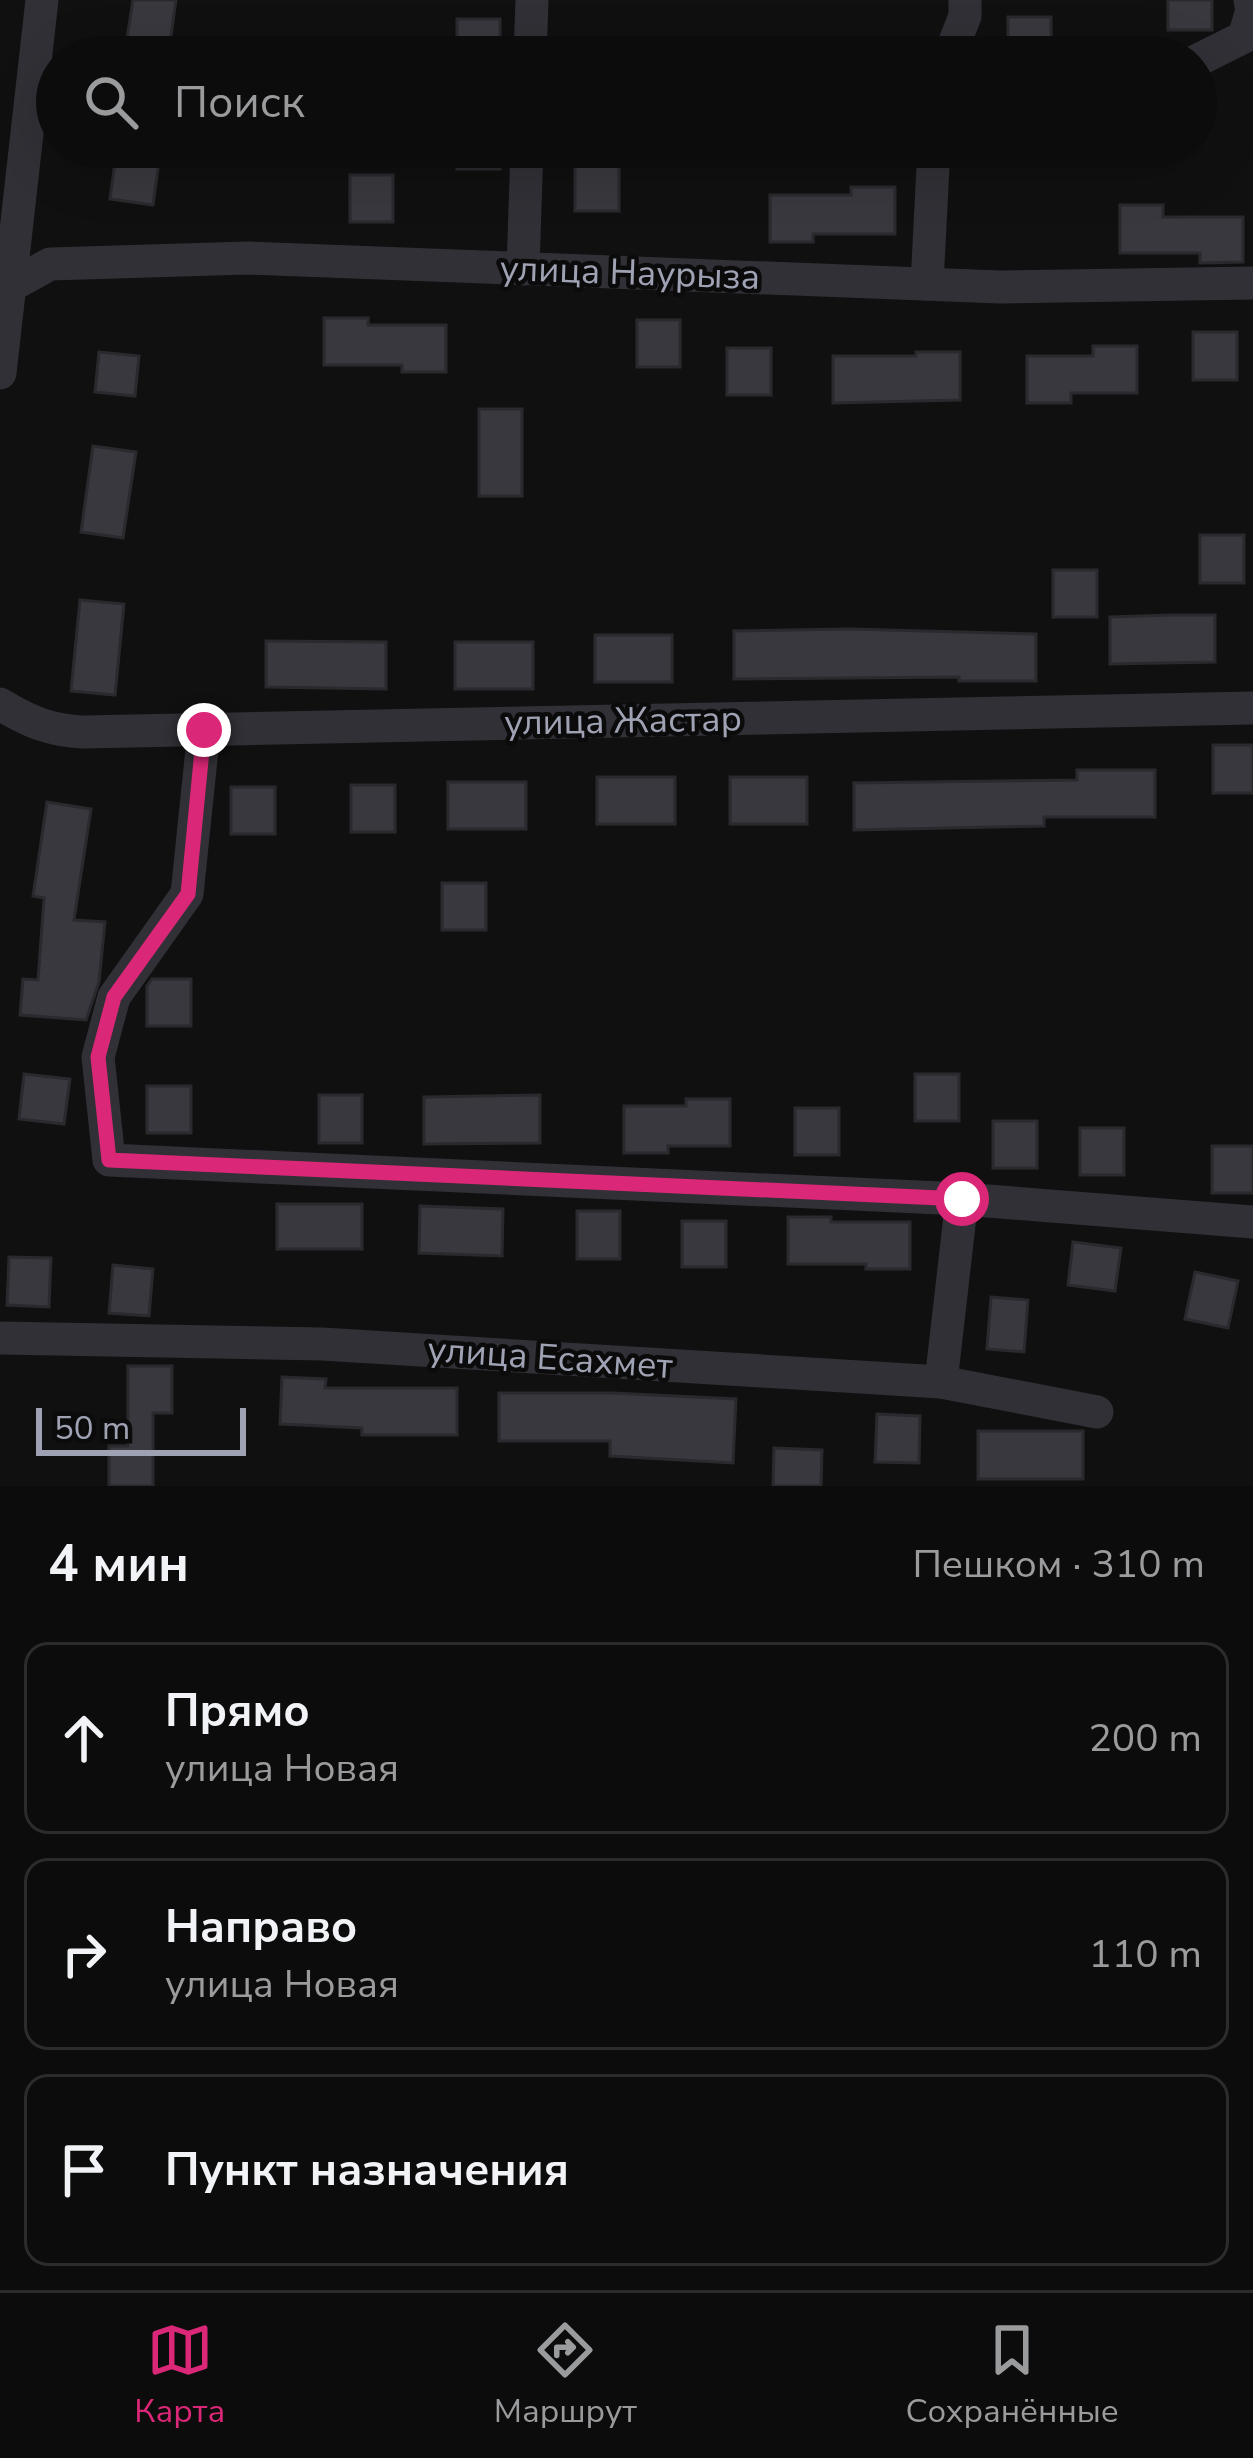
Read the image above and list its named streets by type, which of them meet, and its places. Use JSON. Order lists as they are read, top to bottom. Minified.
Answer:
{"streets":{"street":["улица Наурыза","улица Жастар","улица Есахмет"]},"scale_bar":"50 m","page":{"search":"Поиск","scale":"50 m","heading":["4 мин","Пешком · 310 m"],"list":[["Прямо","улица Новая","200 m"],["Направо","улица Новая","110 m"],"Пункт назначения"],"nav":["Карта","Маршрут","Сохранённые"]}}
